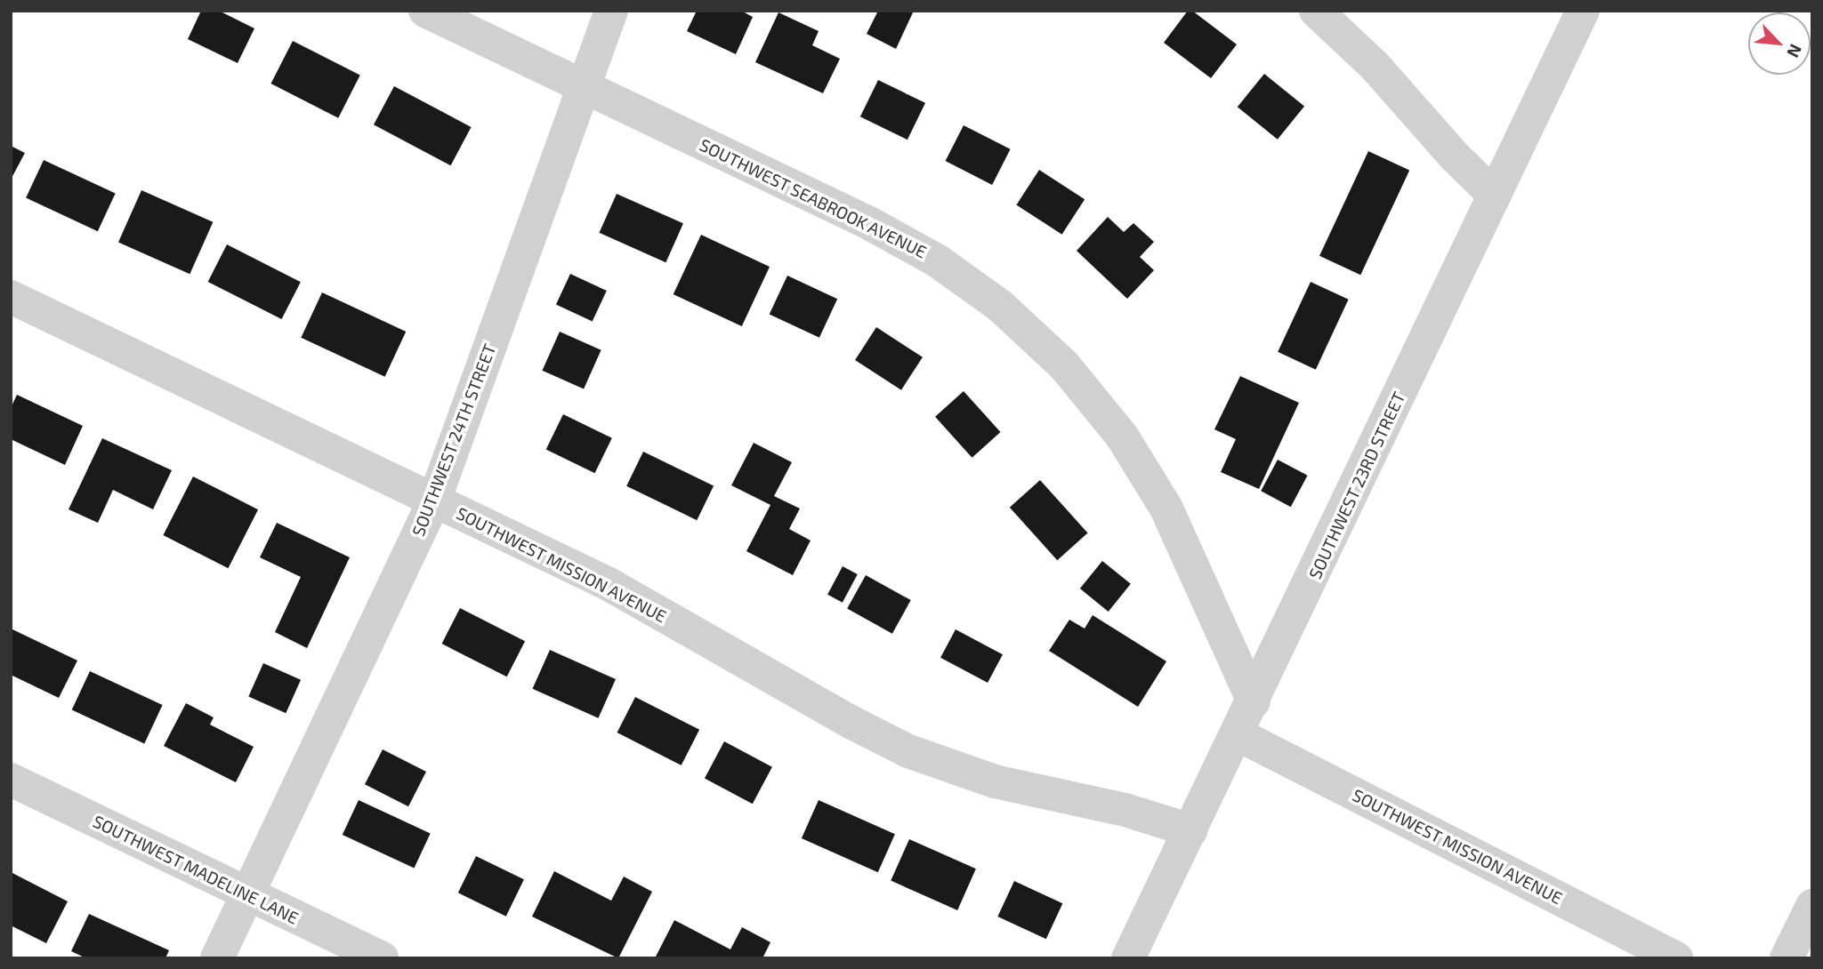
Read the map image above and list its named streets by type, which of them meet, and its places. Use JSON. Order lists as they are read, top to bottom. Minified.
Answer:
{"streets":{"street":["SOUTHWEST SEABROOK AVENUE","SOUTHWEST 24TH STREET","SOUTHWEST 23RD STREET","SOUTHWEST MISSION AVENUE","SOUTHWEST MADELINE LANE"]},"crossings":[["SOUTHWEST SEABROOK AVENUE","SOUTHWEST 24TH STREET"],["SOUTHWEST SEABROOK AVENUE","SOUTHWEST 23RD STREET"],["SOUTHWEST 24TH STREET","SOUTHWEST MISSION AVENUE"],["SOUTHWEST 24TH STREET","SOUTHWEST MADELINE LANE"],["SOUTHWEST 23RD STREET","SOUTHWEST MISSION AVENUE"]],"north":"bottom right"}
